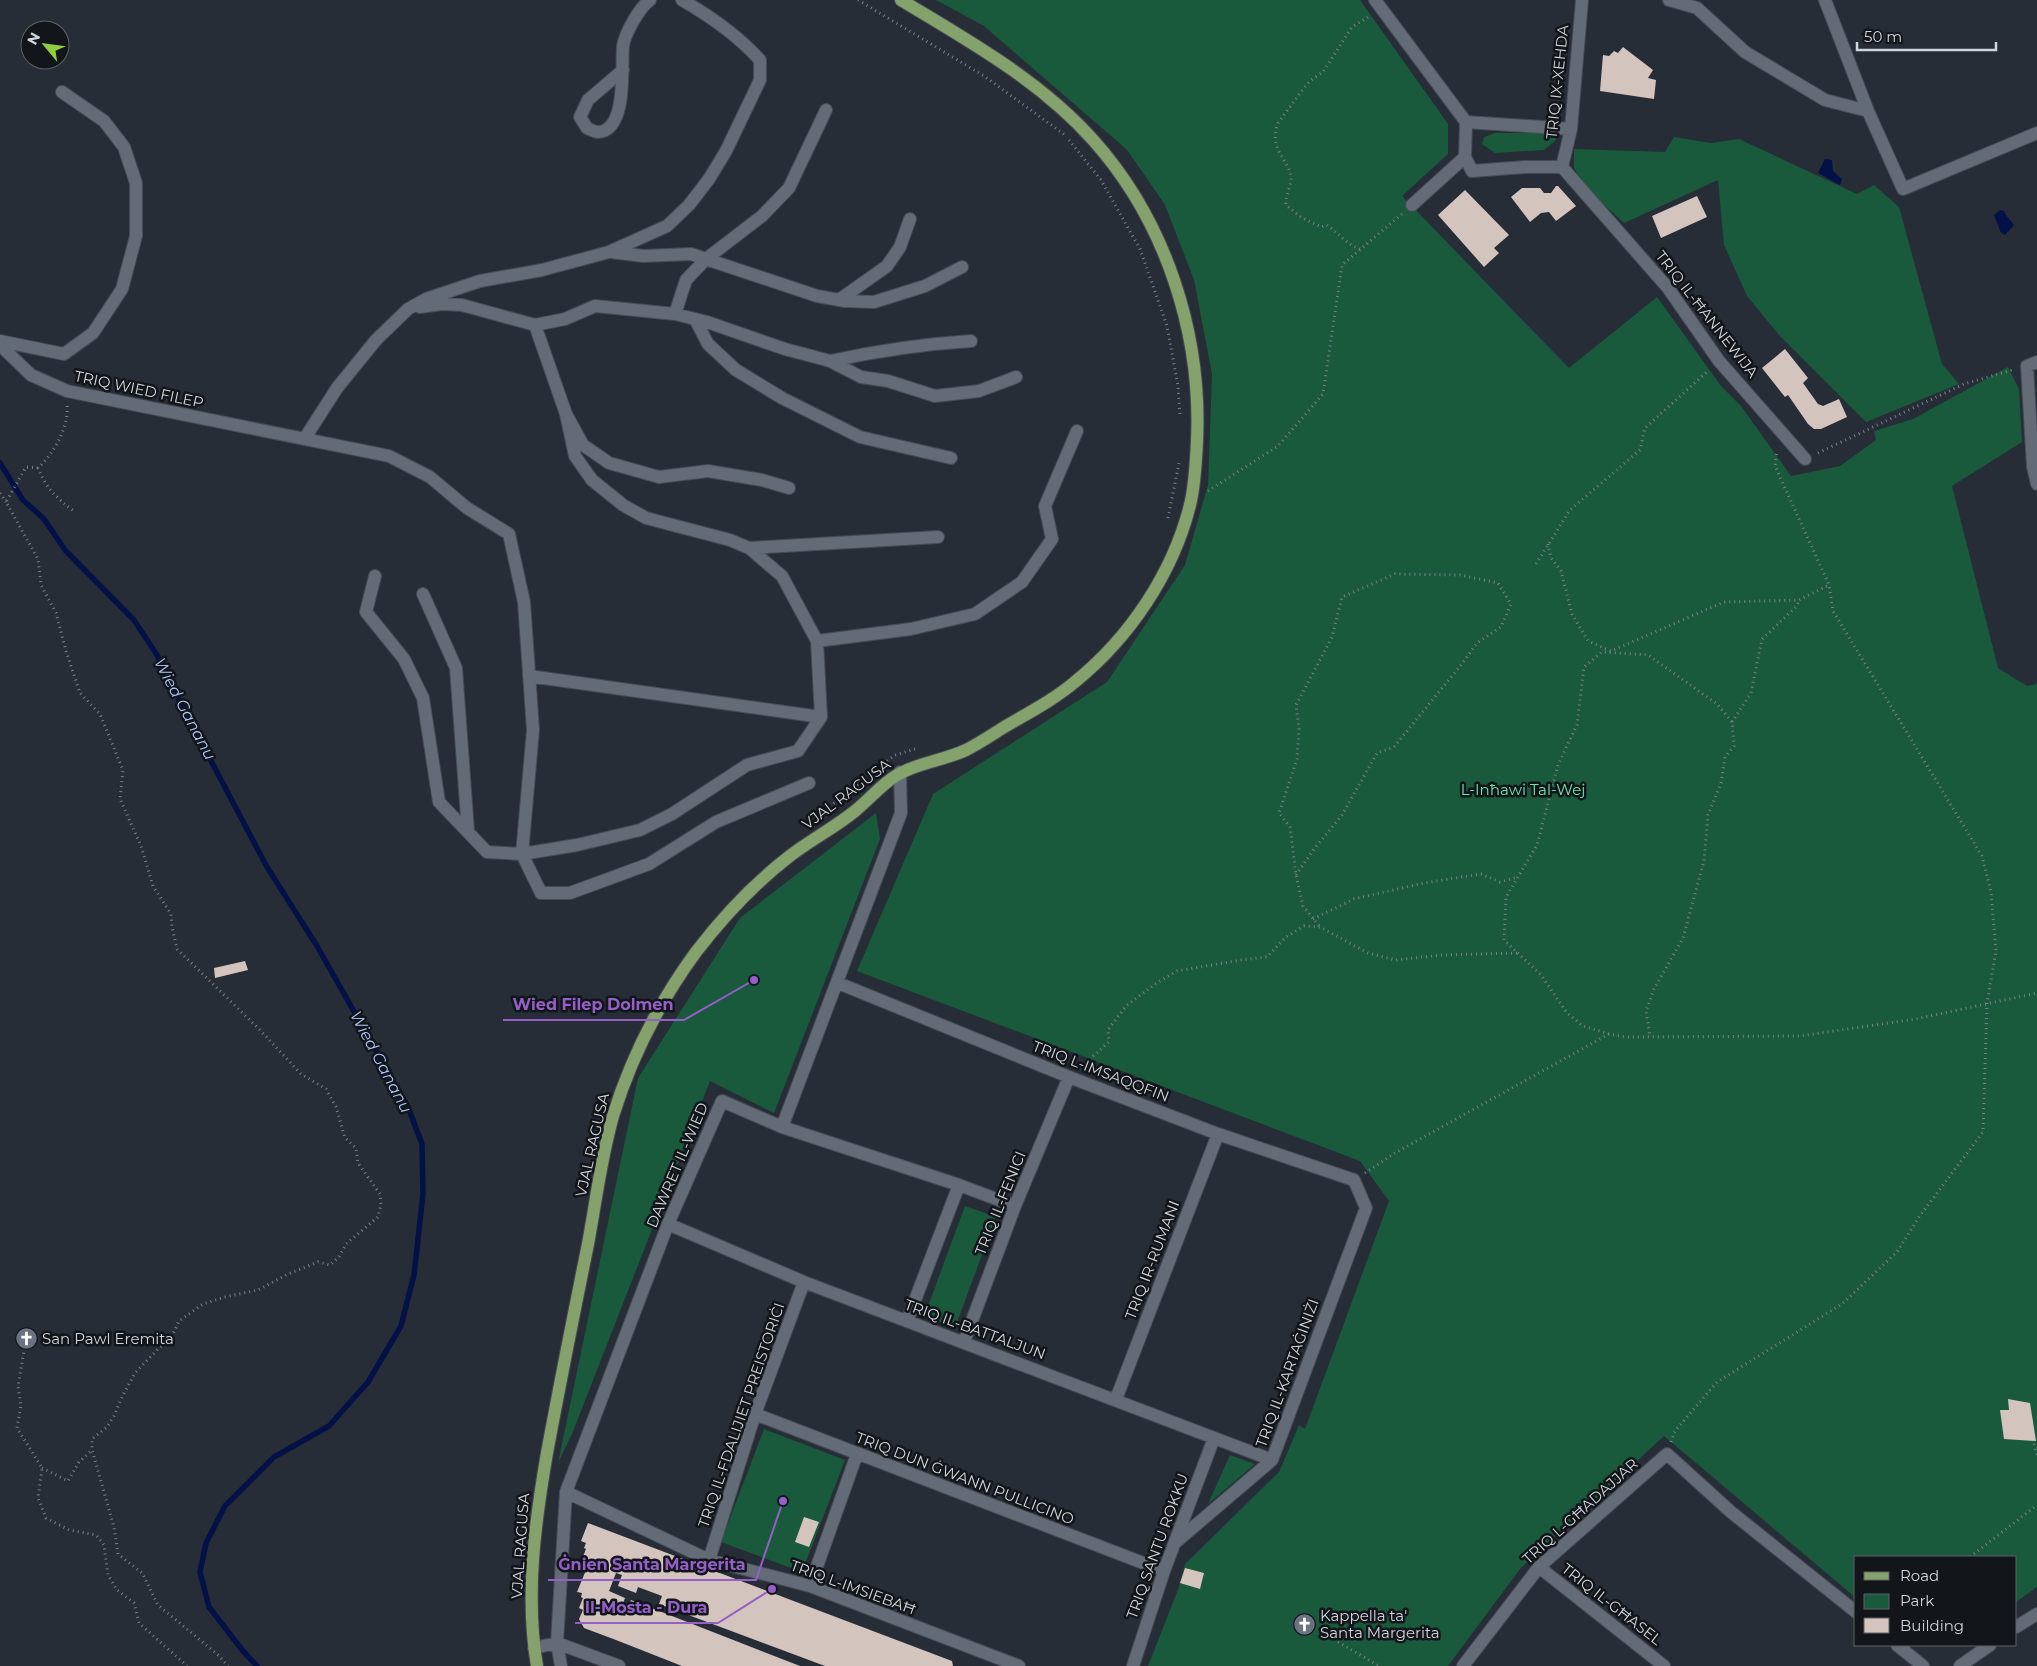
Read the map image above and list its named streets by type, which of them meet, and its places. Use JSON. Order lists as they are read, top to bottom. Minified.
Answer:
{"streets":{"main road":["VJAL RAGUSA"],"street":["TRIQ IX-XEHDA","TRIQ IL-ĦANNEWIJA","TRIQ WIED FILEP","TRIQ L-IMSAQQFIN","DAWRET IL-WIED","TRIQ IL-FENICI","TRIQ IR-RUMANI","TRIQ IL-BATTALJUN","TRIQ IL-KARTAĠINIŻI","TRIQ IL-FDALIJIET PREISTORIĊI","TRIQ DUN ĠWANN PULLICINO","TRIQ L-GĦADAJJAR","TRIQ SANTU ROKKU","TRIQ L-IMSIEBAĦ","TRIQ IL-GĦASEL"]},"crossings":[["TRIQ IX-XEHDA","TRIQ IL-ĦANNEWIJA"],["TRIQ L-IMSAQQFIN","TRIQ IL-FENICI"],["TRIQ L-IMSAQQFIN","TRIQ IR-RUMANI"],["TRIQ L-IMSAQQFIN","TRIQ IL-KARTAĠINIŻI"],["DAWRET IL-WIED","TRIQ IL-BATTALJUN"],["DAWRET IL-WIED","TRIQ L-IMSIEBAĦ"],["TRIQ IL-FENICI","TRIQ IL-BATTALJUN"],["TRIQ IR-RUMANI","TRIQ IL-BATTALJUN"],["TRIQ IL-BATTALJUN","TRIQ IL-KARTAĠINIŻI"],["TRIQ IL-BATTALJUN","TRIQ IL-FDALIJIET PREISTORIĊI"],["TRIQ IL-BATTALJUN","TRIQ SANTU ROKKU"],["TRIQ IL-KARTAĠINIŻI","TRIQ SANTU ROKKU"],["TRIQ IL-FDALIJIET PREISTORIĊI","TRIQ DUN ĠWANN PULLICINO"],["TRIQ IL-FDALIJIET PREISTORIĊI","TRIQ L-IMSIEBAĦ"],["TRIQ DUN ĠWANN PULLICINO","TRIQ SANTU ROKKU"],["TRIQ L-GĦADAJJAR","TRIQ IL-GĦASEL"]],"water":["Wied Gananu"],"parks":["L-Inħawi Tal-Wej"],"places":{"other":["Wied Filep Dolmen","Ġnien Santa Margerita","Il-Mosta - Dura"],"church":["San Pawl Eremita","Kappella ta' Santa Margerita"]},"legend":["Road","Park","Building"],"scale_bar":"50 m","north":"top left"}
